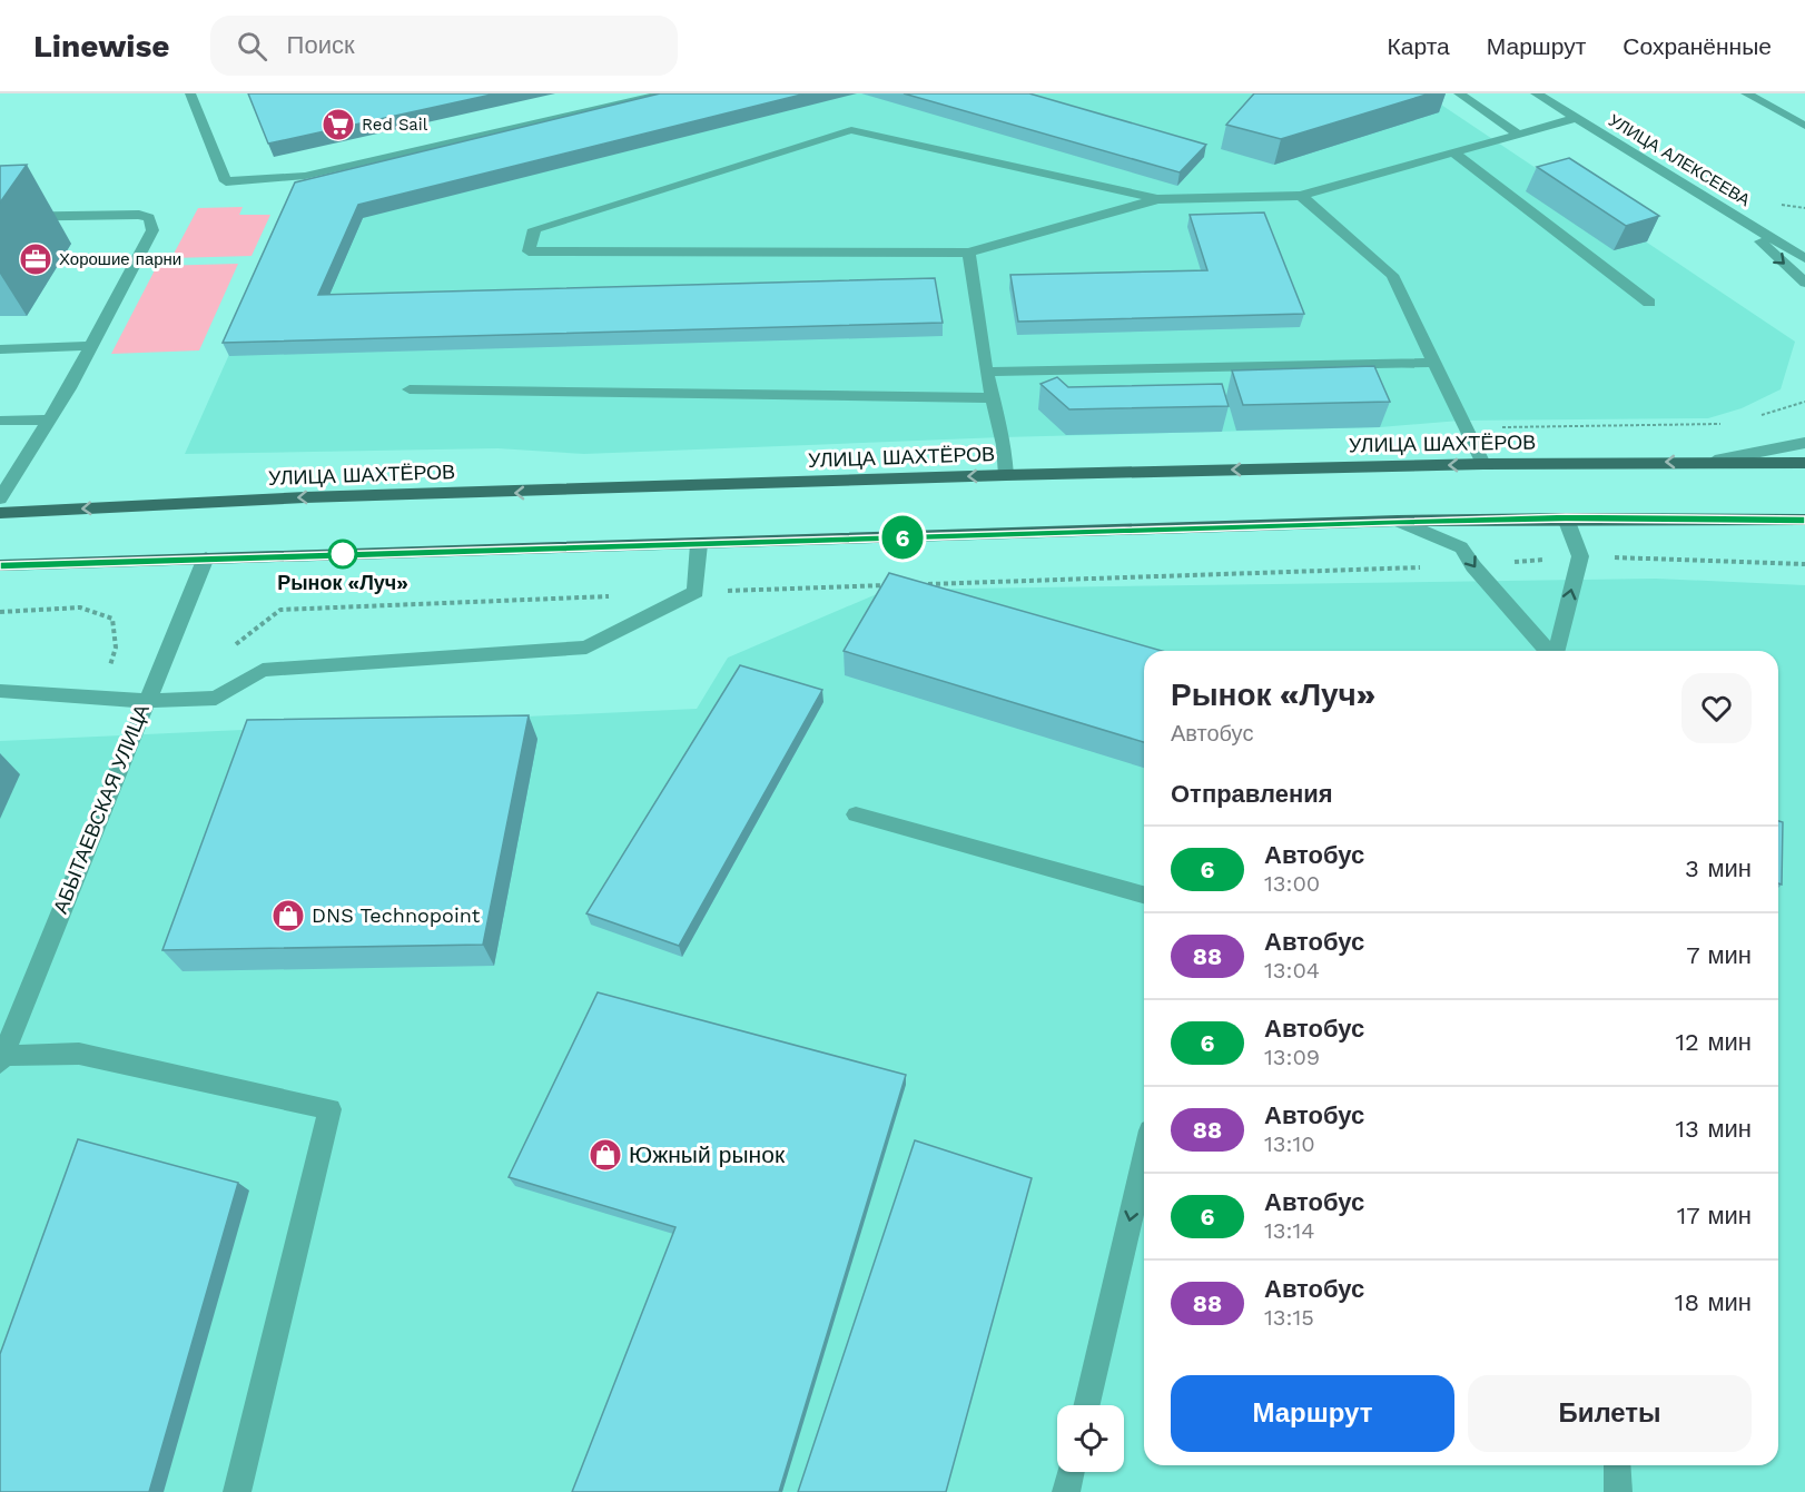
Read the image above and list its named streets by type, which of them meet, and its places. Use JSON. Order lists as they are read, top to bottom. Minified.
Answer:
{"streets":{"main road":["УЛИЦА ШАХТЁРОВ"],"street":["УЛИЦА АЛЕКСЕЕВА","АБЫТАЕВСКАЯ УЛИЦА"]},"places":{"supermarket":["Red Sail"],"office":["Хорошие парни"],"other":["Рынок «Луч»"],"shop":["DNS Technopoint","Южный рынок"]},"lines":["bus line 6"],"page":{"header":"Linewise","search":"Поиск","nav":["Карта","Маршрут","Сохранённые"],"on_map":"6","heading":[["Рынок «Луч»","Автобус"],"Отправления"],"list":[{"mark":"6","name":"Автобус","note":"13:00","value":"3 мин"},{"mark":"88","name":"Автобус","note":"13:04","value":"7 мин"},{"mark":"6","name":"Автобус","note":"13:09","value":"12 мин"},{"mark":"88","name":"Автобус","note":"13:10","value":"13 мин"},{"mark":"6","name":"Автобус","note":"13:14","value":"17 мин"},{"mark":"88","name":"Автобус","note":"13:15","value":"18 мин"}],"buttons":["Маршрут","Билеты"]}}
